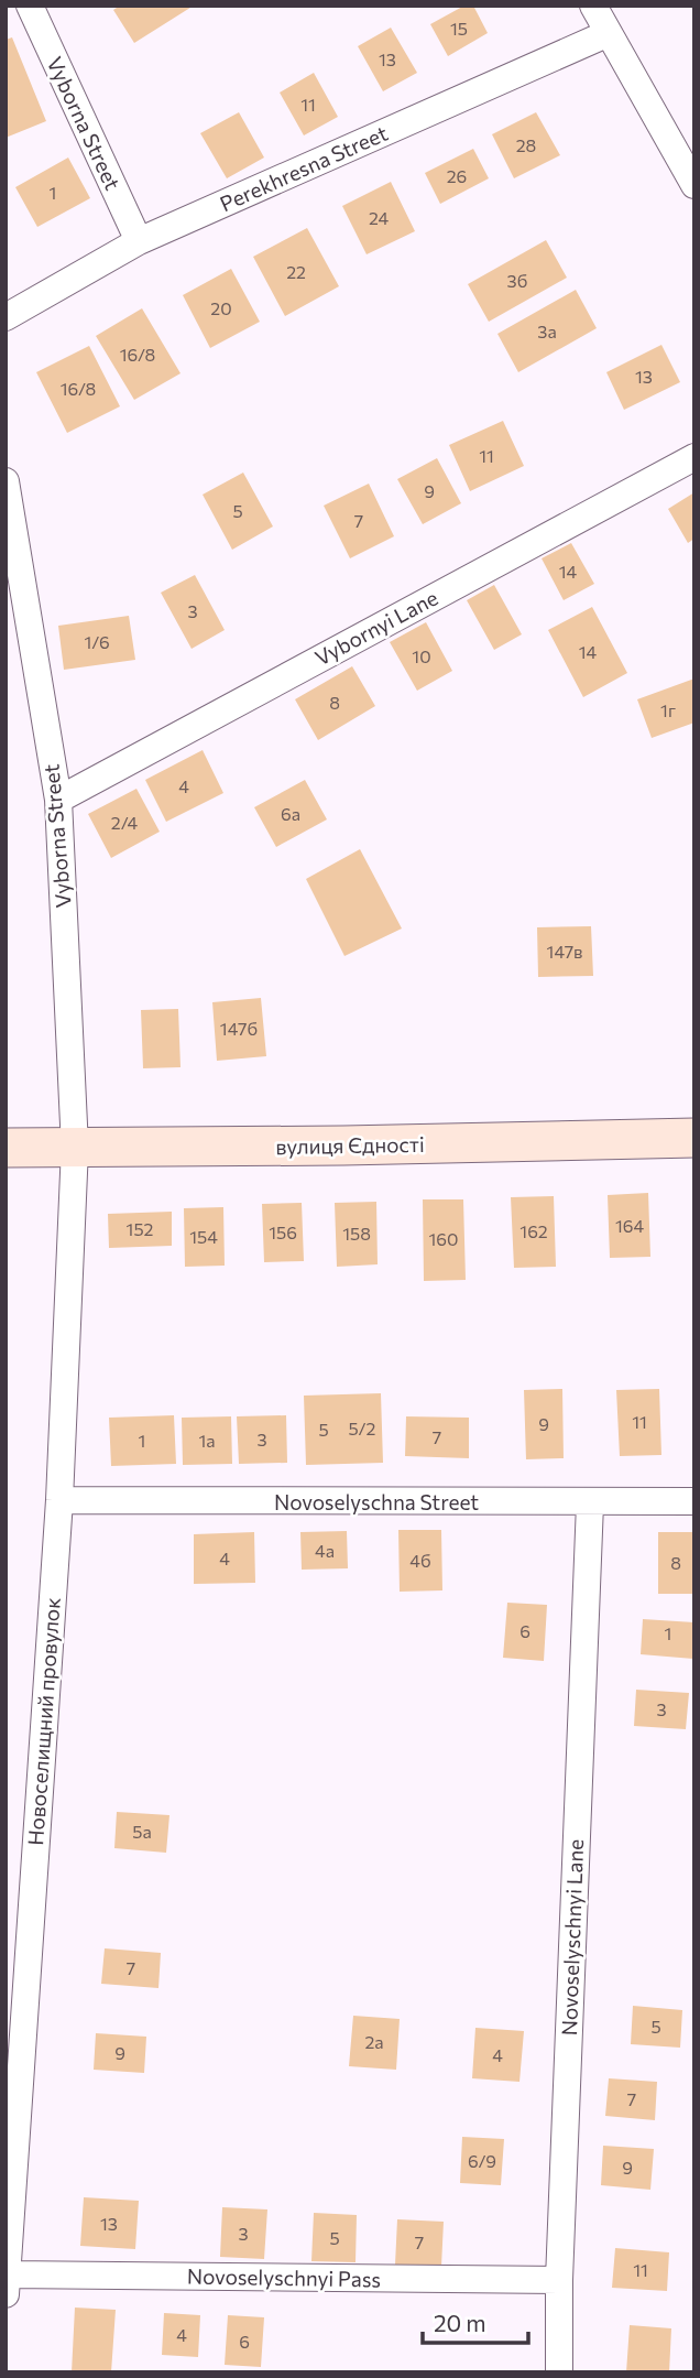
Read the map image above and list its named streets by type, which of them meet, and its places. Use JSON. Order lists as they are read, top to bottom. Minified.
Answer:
{"streets":{"main road":["вулиця Єдності"],"street":["Vyborna Street","Perekhresna Street","Vybornyi Lane","Novoselyschna Street","Новоселищний провулок","Novoselyschnyi Lane","Novoselyschnyi Pass"]},"crossings":[["Vyborna Street","Perekhresna Street"],["Vyborna Street","Vybornyi Lane"],["Vyborna Street","вулиця Єдності"],["Vyborna Street","Новоселищний провулок"],["вулиця Єдності","Новоселищний провулок"],["Novoselyschna Street","Новоселищний провулок"],["Novoselyschna Street","Novoselyschnyi Lane"],["Новоселищний провулок","Novoselyschnyi Pass"],["Novoselyschnyi Lane","Novoselyschnyi Pass"]],"house_numbers":["15","13","11","28","26","1","24","22","3б","20","3а","16/8","13","16/8","11","9","5","7","14","3","1/6","14","10","8","1г","4","6а","2/4","147в","147б","164","152","162","156","158","154","160","11","9","5/2","5","7","3","1","1а","4а","4","4б","8","6","1","3","5а","7","5","2а","9","4","7","6/9","9","13","3","5","7","11","4","6"],"scale_bar":"20 m"}
